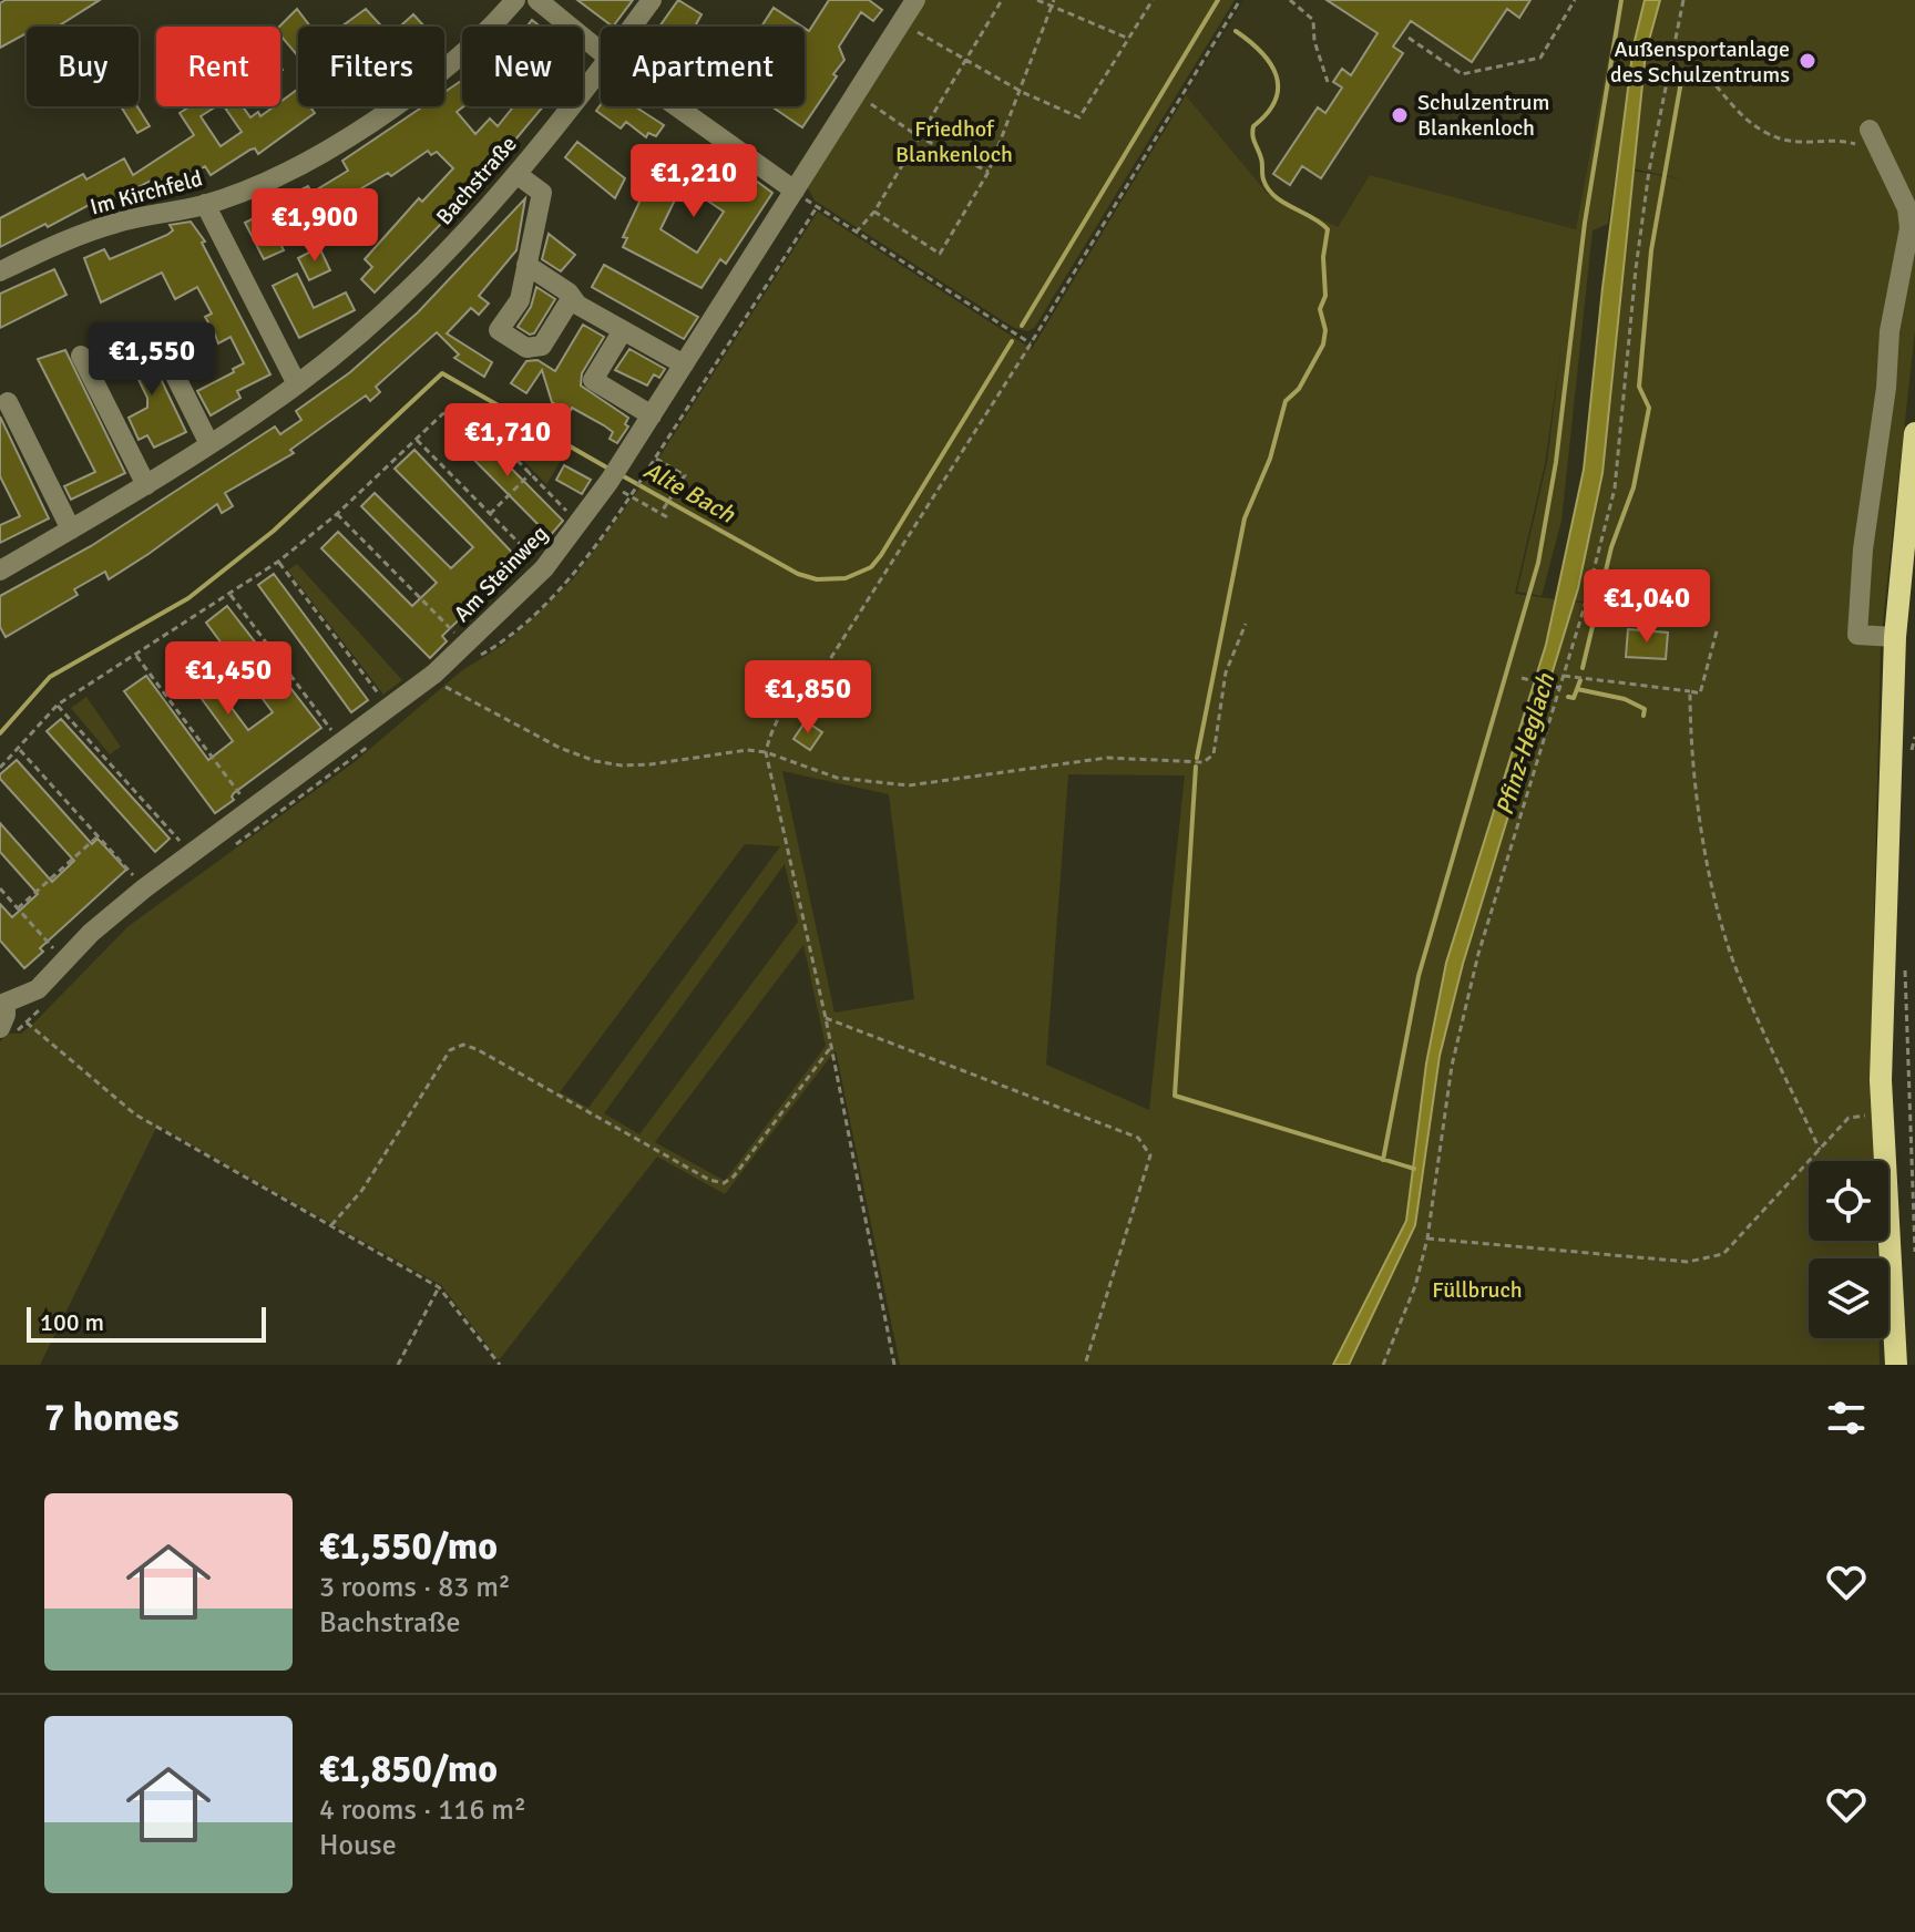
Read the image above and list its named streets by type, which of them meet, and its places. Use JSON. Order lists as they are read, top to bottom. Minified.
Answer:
{"streets":{"street":["Bachstraße","Im Kirchfeld","Am Steinweg"]},"water":["Alte Bach","Pfinz-Heglach"],"parks":["Friedhof Blankenloch","Füllbruch"],"places":["Außensportanlage des Schulzentrums","Schulzentrum Blankenloch"],"scale_bar":"100 m","page":{"chip":["Buy","Rent","Filters","New","Apartment"],"price":["€1,210","€1,900","€1,550","€1,710","€1,040","€1,450","€1,850"],"scale":"100 m","heading":"7 homes","list":[{"name":"€1,550/mo","note":"3 rooms · 83 m² · Bachstraße"},{"name":"€1,850/mo","note":"4 rooms · 116 m² · House"}]}}
